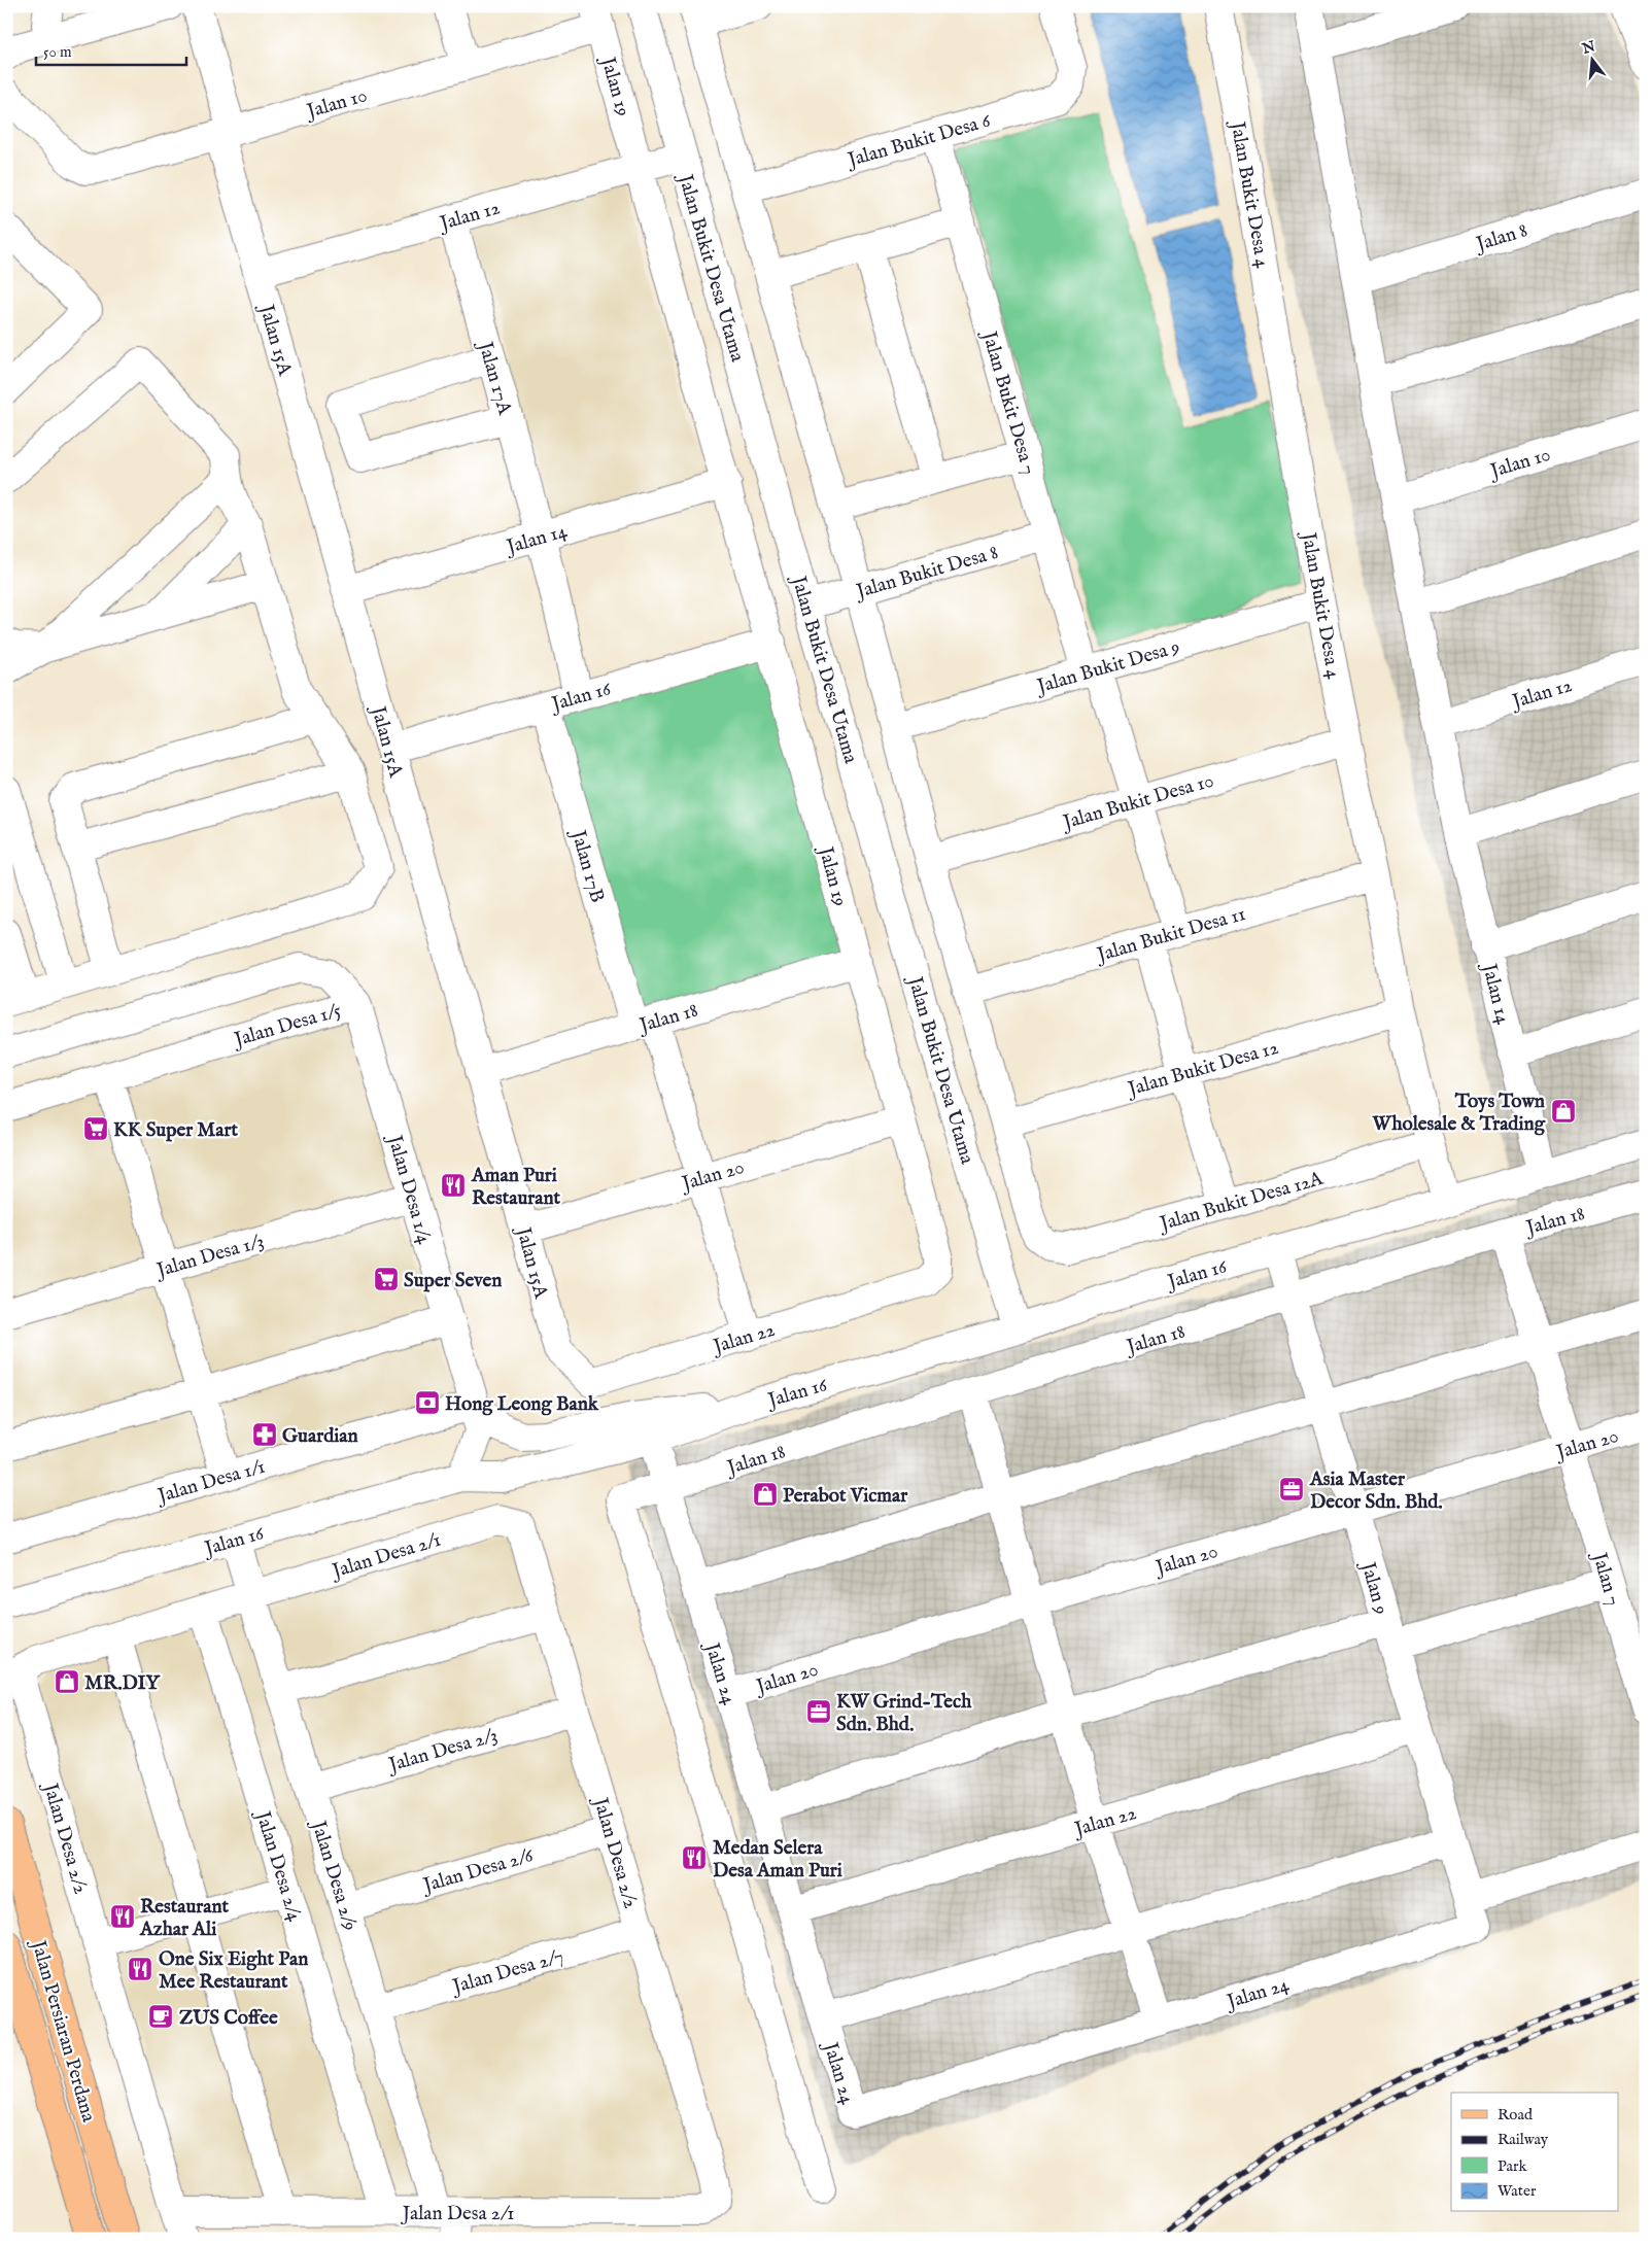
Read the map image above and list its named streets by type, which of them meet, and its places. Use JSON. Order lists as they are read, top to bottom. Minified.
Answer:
{"streets":{"main road":["Jalan Persiaran Perdana"],"street":["Jalan 19","Jalan 10","Jalan Bukit Desa 6","Jalan Bukit Desa 4","Jalan 12","Jalan 8","Jalan Bukit Desa Utama","Jalan 15A","Jalan 17A","Jalan Bukit Desa 7","Jalan 14","Jalan Bukit Desa 8","Jalan Bukit Desa 9","Jalan 16","Jalan Bukit Desa 10","Jalan 17B","Jalan Bukit Desa 11","Jalan 18","Jalan Desa 1/5","Jalan Bukit Desa 12","Jalan 20","Jalan Desa 1/4","Jalan Bukit Desa 12A","Jalan Desa 1/3","Jalan 22","Jalan Desa 1/1","Jalan Desa 2/1","Jalan 7","Jalan 9","Jalan 24","Jalan Desa 2/3","Jalan Desa 2/2","Jalan Desa 2/4","Jalan Desa 2/6","Jalan Desa 2/9","Jalan Desa 2/7"]},"crossings":[["Jalan 19","Jalan 10"],["Jalan 19","Jalan 12"],["Jalan 19","Jalan 14"],["Jalan 19","Jalan 16"],["Jalan 19","Jalan 18"],["Jalan 19","Jalan 20"],["Jalan 19","Jalan 22"],["Jalan 10","Jalan 15A"],["Jalan Bukit Desa 6","Jalan Bukit Desa 7"],["Jalan Bukit Desa 4","Jalan Bukit Desa 9"],["Jalan Bukit Desa 4","Jalan 16"],["Jalan Bukit Desa 4","Jalan Bukit Desa 10"],["Jalan Bukit Desa 4","Jalan Bukit Desa 11"],["Jalan Bukit Desa 4","Jalan Bukit Desa 12"],["Jalan Bukit Desa 4","Jalan Bukit Desa 12A"],["Jalan 12","Jalan Bukit Desa Utama"],["Jalan 12","Jalan 15A"],["Jalan 12","Jalan 17A"],["Jalan Bukit Desa Utama","Jalan Bukit Desa 8"],["Jalan Bukit Desa Utama","Jalan 16"],["Jalan 15A","Jalan 14"],["Jalan 15A","Jalan 16"],["Jalan 15A","Jalan 18"],["Jalan 15A","Jalan 20"],["Jalan 15A","Jalan 22"],["Jalan 17A","Jalan 14"],["Jalan 17A","Jalan 16"],["Jalan Bukit Desa 7","Jalan Bukit Desa 8"],["Jalan Bukit Desa 7","Jalan Bukit Desa 9"],["Jalan Bukit Desa 7","Jalan Bukit Desa 10"],["Jalan Bukit Desa 7","Jalan Bukit Desa 11"],["Jalan 14","Jalan 16"],["Jalan 16","Jalan 17B"],["Jalan 16","Jalan Desa 1/4"],["Jalan 16","Jalan Desa 1/1"],["Jalan 16","Jalan 9"],["Jalan 16","Jalan 24"],["Jalan 16","Jalan Desa 2/9"],["Jalan 17B","Jalan 18"],["Jalan 17B","Jalan 20"],["Jalan 17B","Jalan 22"],["Jalan 18","Jalan 7"],["Jalan 18","Jalan 9"],["Jalan 18","Jalan 24"],["Jalan Desa 1/5","Jalan Desa 1/4"],["Jalan Bukit Desa 12","Jalan Bukit Desa 12A"],["Jalan 20","Jalan 7"],["Jalan 20","Jalan 9"],["Jalan 20","Jalan 24"],["Jalan Desa 1/4","Jalan Desa 1/3"],["Jalan Desa 1/4","Jalan Desa 1/1"],["Jalan 22","Jalan 9"],["Jalan 22","Jalan 24"],["Jalan Desa 2/1","Jalan Desa 2/2"],["Jalan Desa 2/1","Jalan Desa 2/4"],["Jalan Desa 2/1","Jalan Desa 2/9"],["Jalan 9","Jalan 24"],["Jalan Desa 2/3","Jalan Desa 2/2"],["Jalan Desa 2/3","Jalan Desa 2/9"],["Jalan Desa 2/2","Jalan Desa 2/4"],["Jalan Desa 2/2","Jalan Desa 2/6"],["Jalan Desa 2/2","Jalan Desa 2/9"],["Jalan Desa 2/2","Jalan Desa 2/7"],["Jalan Desa 2/6","Jalan Desa 2/9"],["Jalan Desa 2/9","Jalan Desa 2/7"]],"places":{"shop":["Toys Town Wholesale & Trading","Perabot Vicmar","MR.DIY"],"supermarket":["KK Super Mart","Super Seven"],"restaurant":["Aman Puri Restaurant","Medan Selera Desa Aman Puri","Restaurant Azhar Ali","One Six Eight Pan Mee Restaurant"],"bank":["Hong Leong Bank"],"pharmacy":["Guardian"],"office":["Asia Master Decor Sdn. Bhd.","KW Grind-Tech Sdn. Bhd."],"cafe":["ZUS Coffee"]},"legend":["Road","Railway","Park","Water"],"scale_bar":"50 m","north":"top"}
